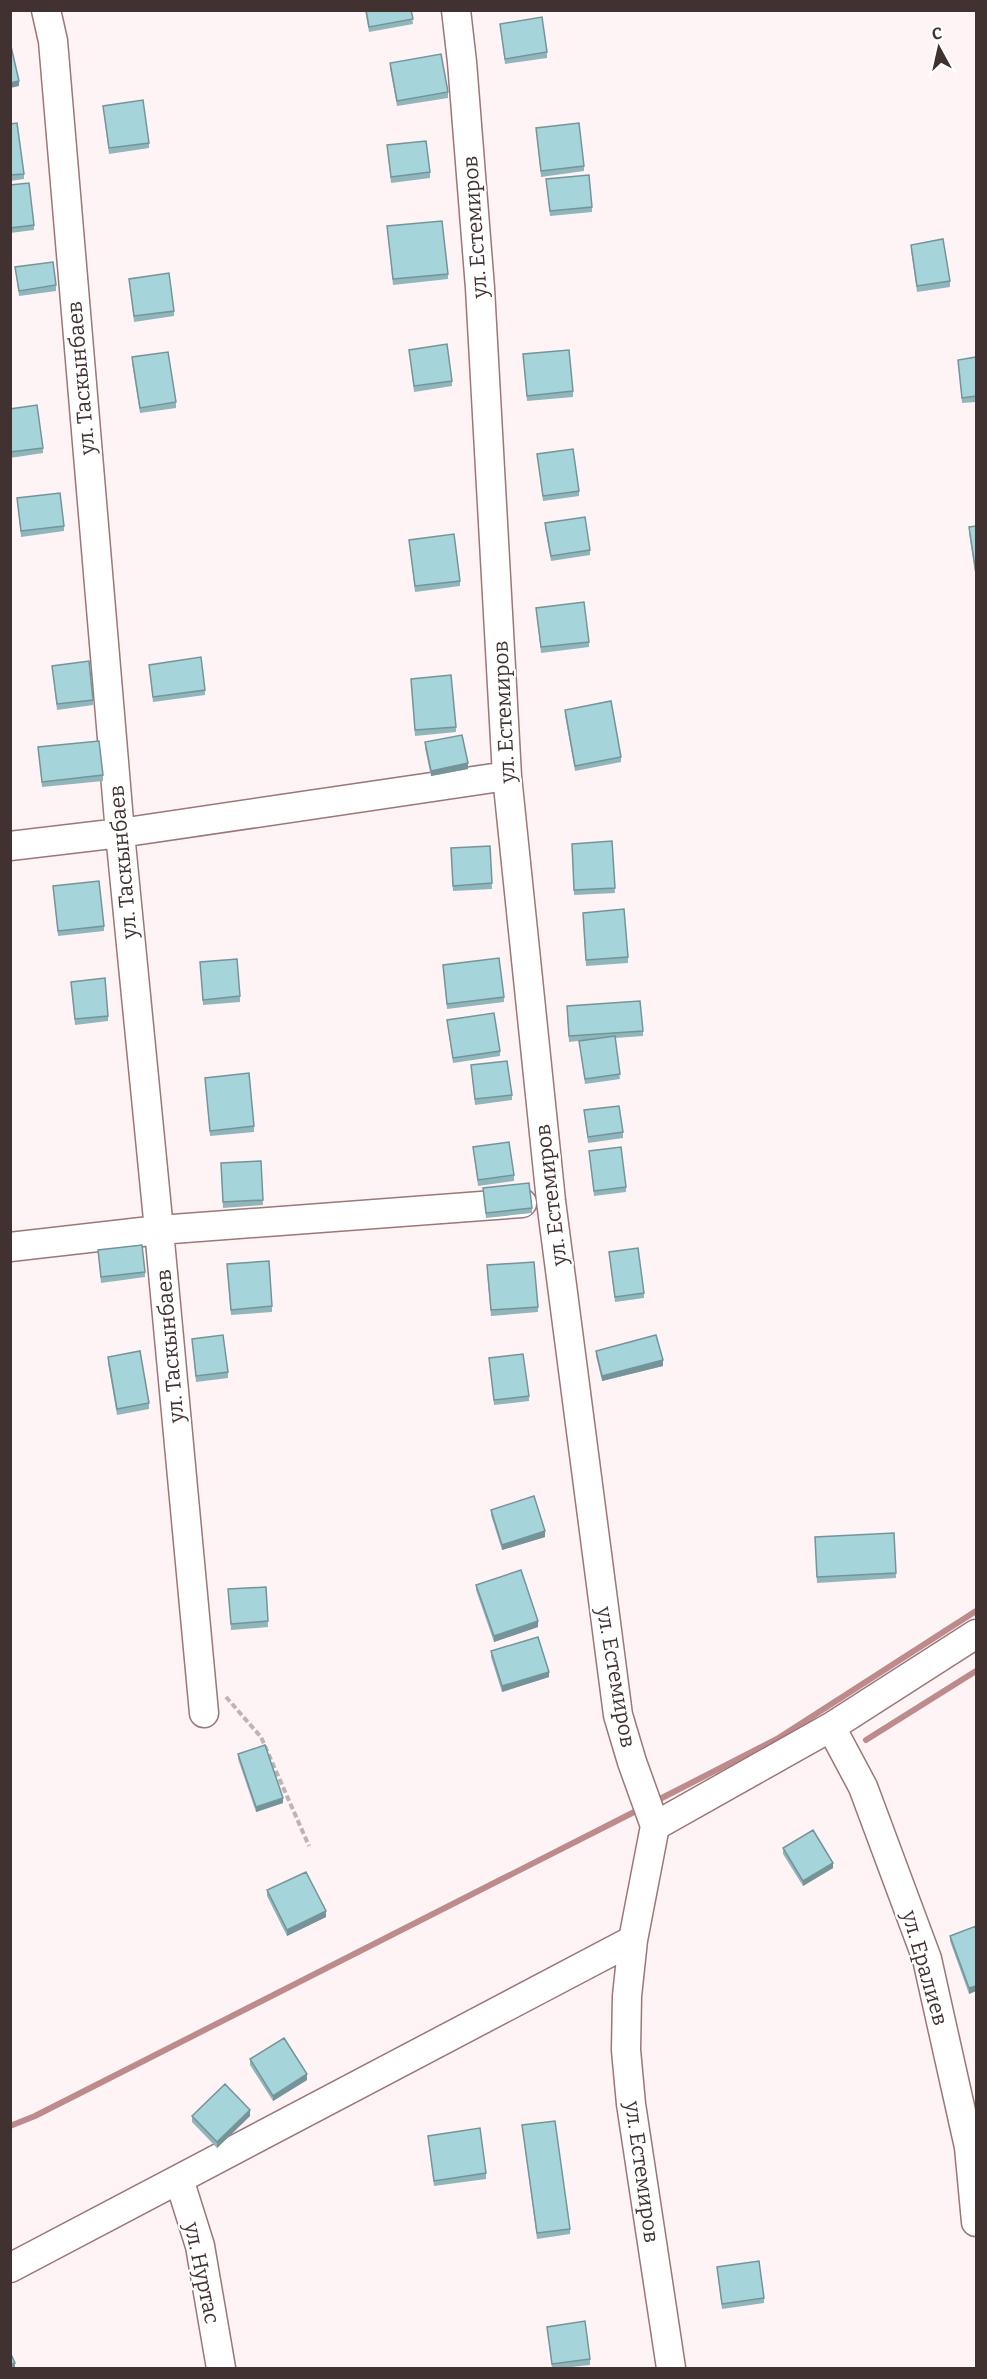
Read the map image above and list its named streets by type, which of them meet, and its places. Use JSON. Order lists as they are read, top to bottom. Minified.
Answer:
{"streets":{"street":["ул. Естемиров","ул. Таскынбаев","ул. Ералиев","ул. Нуртас"]},"north":"top"}
